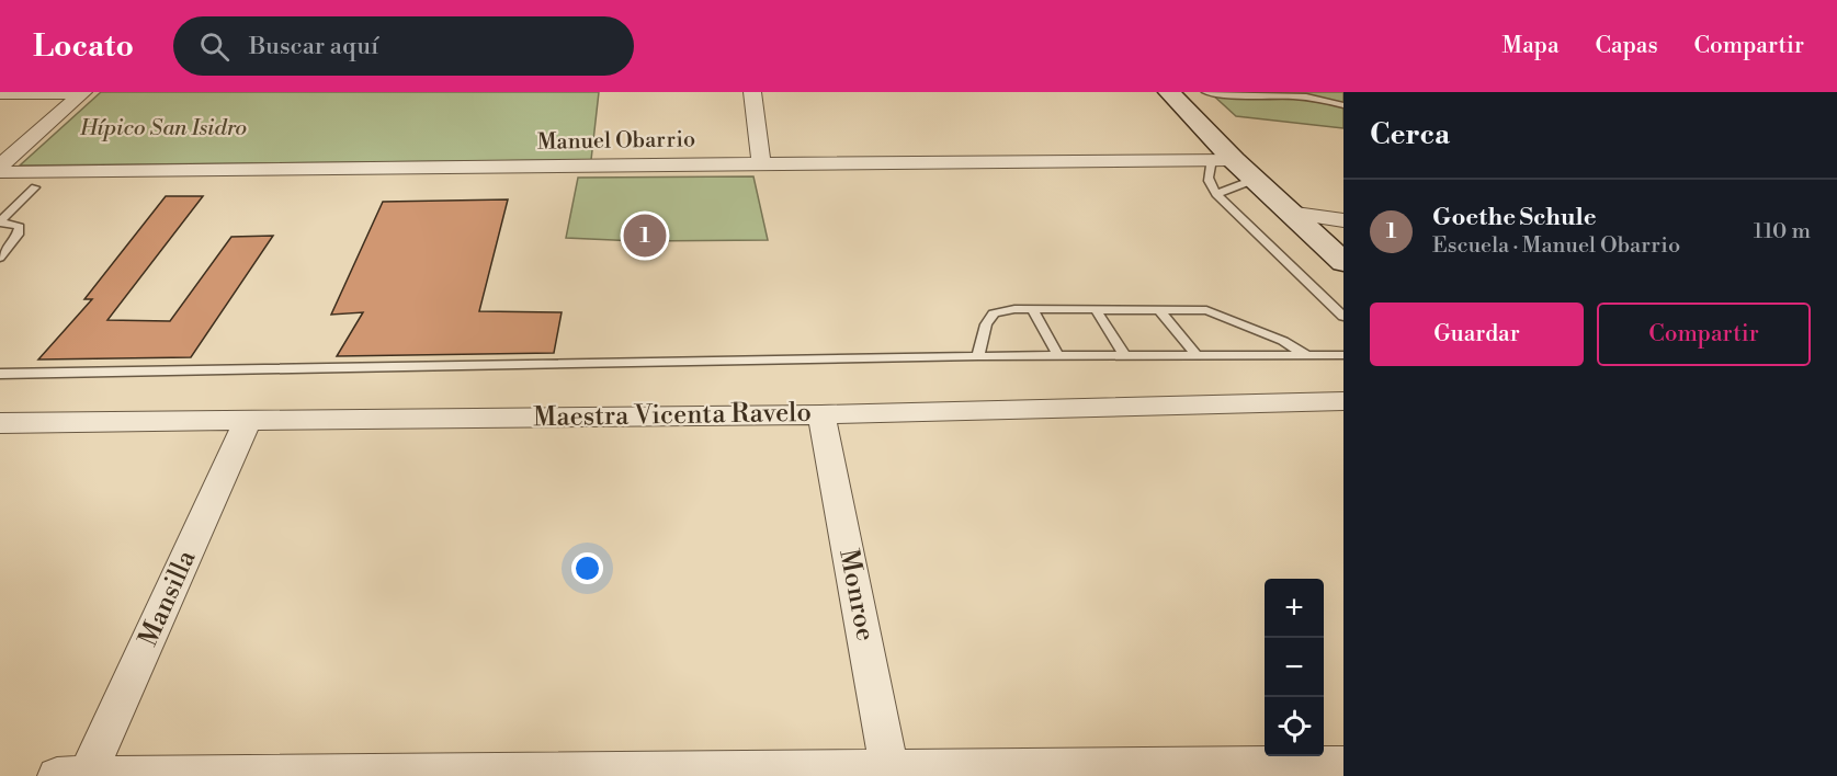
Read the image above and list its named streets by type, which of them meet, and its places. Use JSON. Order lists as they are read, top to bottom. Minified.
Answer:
{"streets":{"street":["Manuel Obarrio","Maestra Vicenta Ravelo","Monroe","Mansilla"]},"crossings":[["Maestra Vicenta Ravelo","Monroe"],["Maestra Vicenta Ravelo","Mansilla"]],"parks":["Hípico San Isidro"],"page":{"header":"Locato","search":"Buscar aquí","nav":["Mapa","Capas","Compartir"],"heading":"Cerca","list":[{"mark":"1","name":"Goethe Schule","note":"Escuela · Manuel Obarrio","value":"110 m"}],"pins":"1","buttons":["Guardar","Compartir"],"map_buttons":["+","−"]}}
